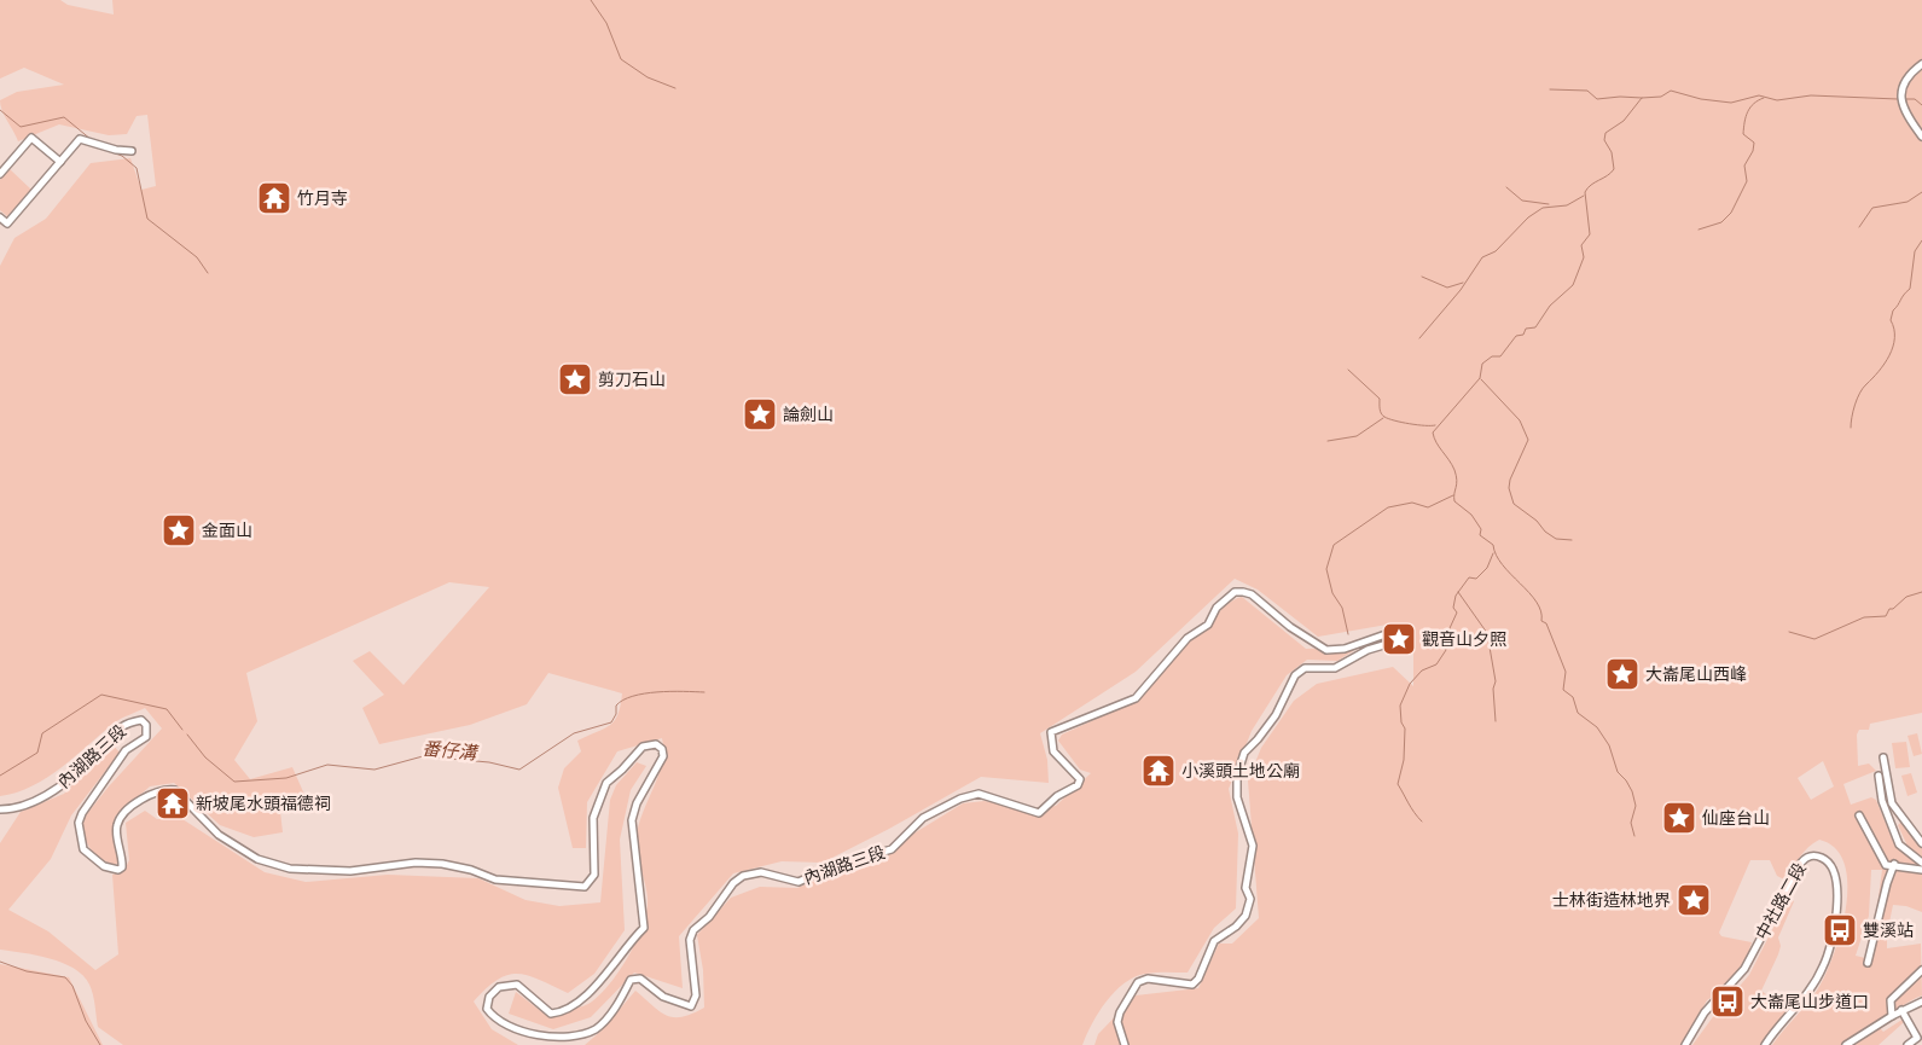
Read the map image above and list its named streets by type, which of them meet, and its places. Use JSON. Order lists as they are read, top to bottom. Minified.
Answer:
{"streets":{"street":["內湖路三段","中社路二段"]},"water":["番仔溝"],"places":{"temple":["竹月寺","小溪頭土地公廟","新坡尾水頭福德祠"],"place":["剪刀石山","論劍山","金面山","觀音山夕照","大崙尾山西峰","仙座台山","士林街造林地界"],"bus stop":["雙溪站","大崙尾山步道口"]}}
